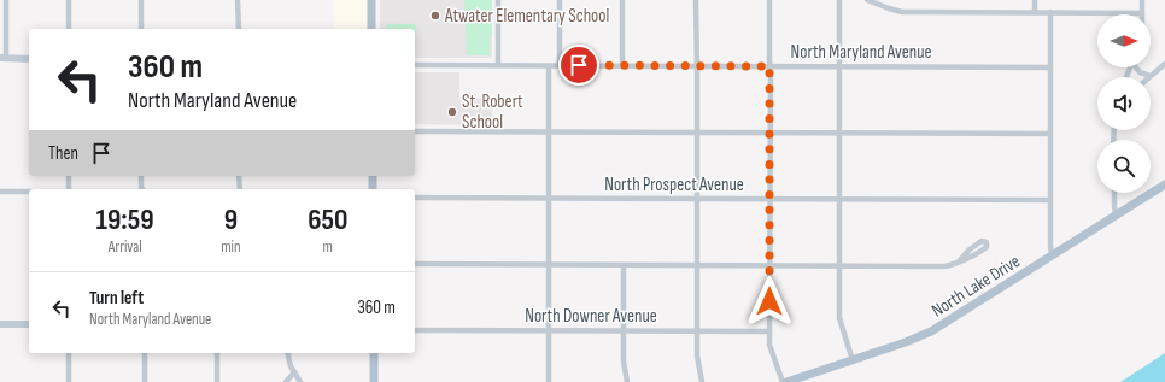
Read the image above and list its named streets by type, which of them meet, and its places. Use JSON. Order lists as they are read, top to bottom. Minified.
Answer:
{"streets":{"main road":["North Lake Drive"],"street":["North Maryland Avenue","North Prospect Avenue","North Downer Avenue"]},"places":["Atwater Elementary School","St. Robert School"],"north":"right","page":{"turn":["360 m","North Maryland Avenue"],"then":"Then","eta":["19:59","Arrival","9","min","650","m"],"list":[{"name":"Turn left","note":"North Maryland Avenue","value":"360 m"}]}}
